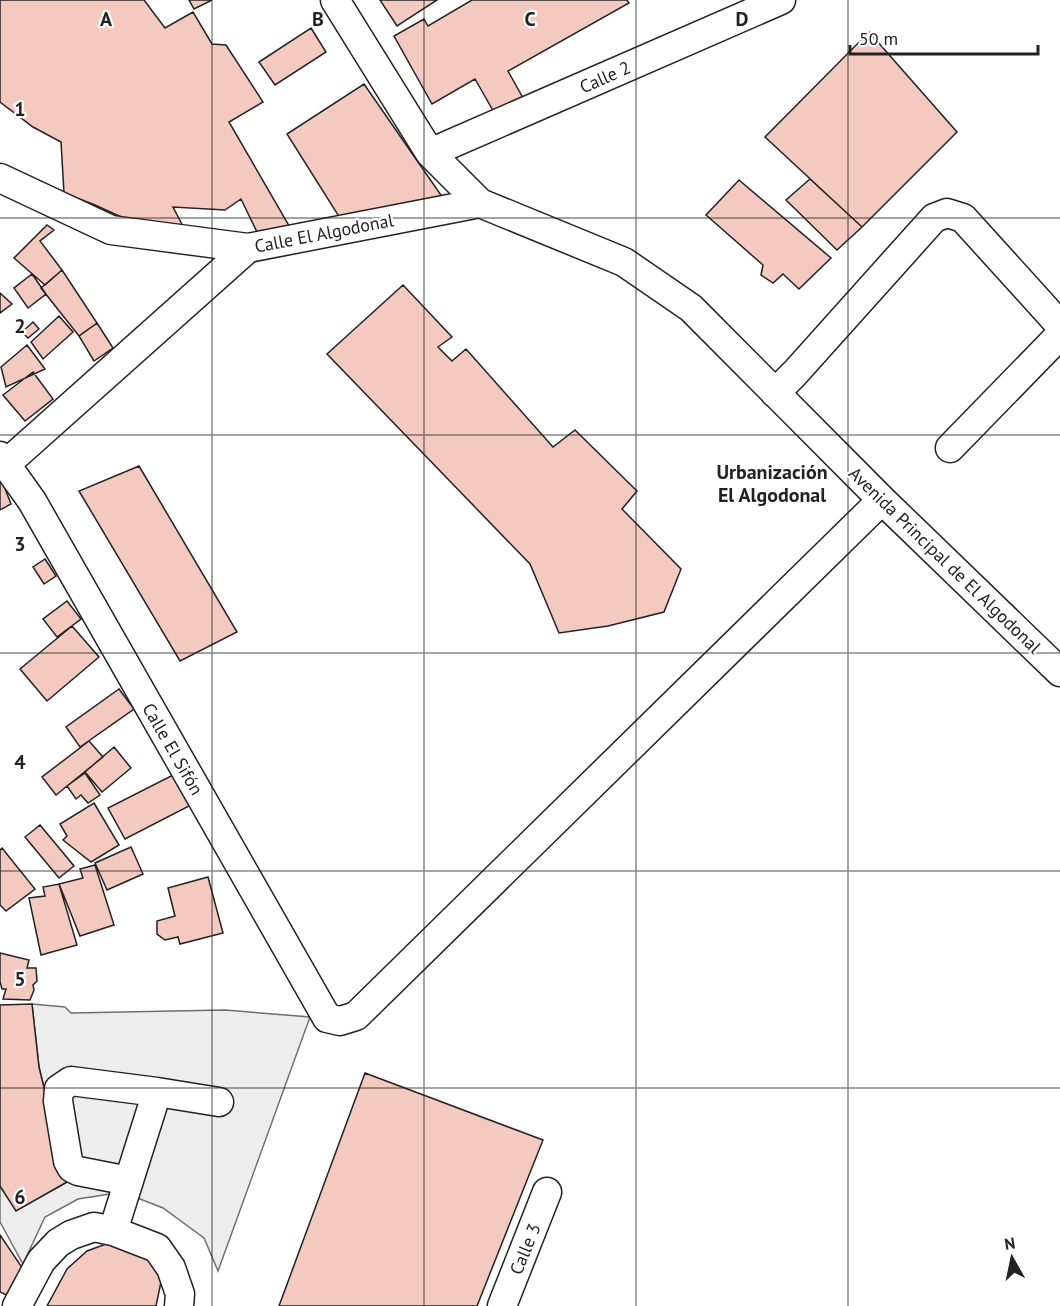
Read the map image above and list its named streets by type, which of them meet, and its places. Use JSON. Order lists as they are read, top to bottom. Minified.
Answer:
{"streets":{"street":["Calle 2","Calle El Algodonal","Avenida Principal de El Algodonal","Calle El Sifón","Calle 3"]},"crossings":[["Calle 2","Avenida Principal de El Algodonal"],["Calle El Algodonal","Avenida Principal de El Algodonal"],["Avenida Principal de El Algodonal","Calle El Sifón"]],"districts":["Urbanización El Algodonal"],"scale_bar":"50 m","north":"top","grid":{"columns":["A","B","C","D"],"rows":["1","2","3","4","5","6"]}}
